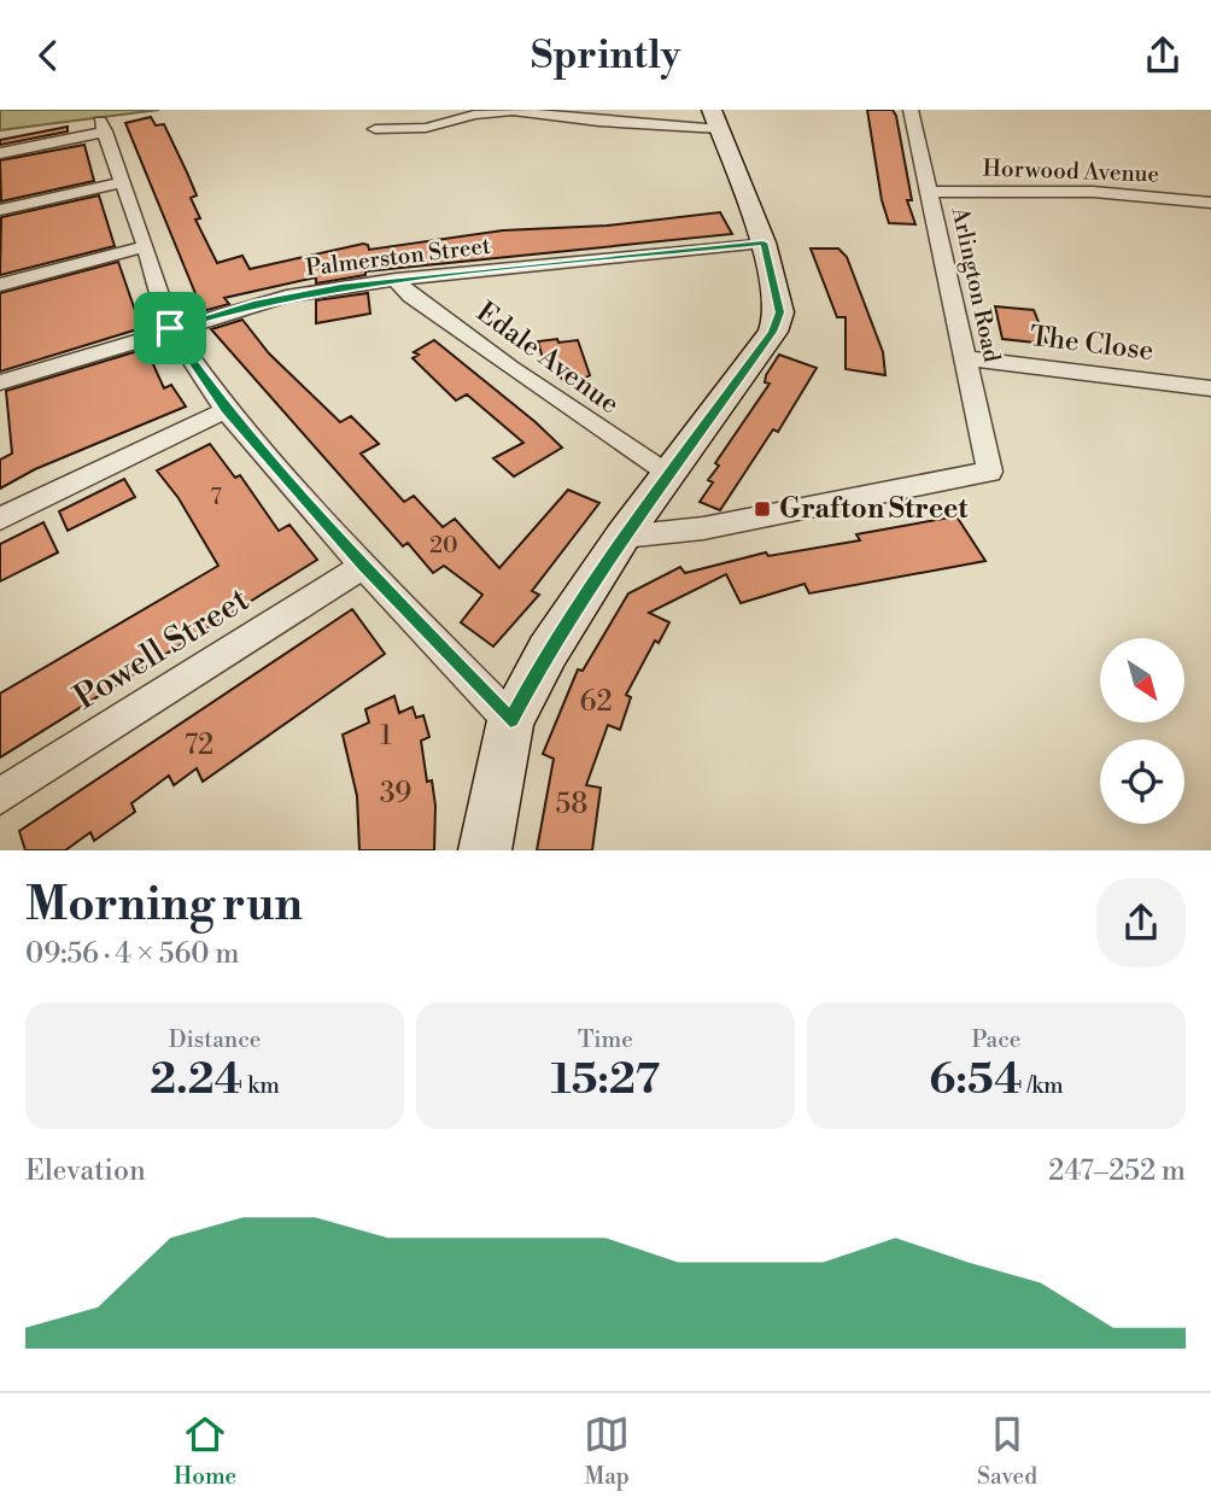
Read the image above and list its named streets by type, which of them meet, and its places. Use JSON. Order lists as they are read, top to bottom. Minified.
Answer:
{"streets":{"street":["Horwood Avenue","Palmerston Street","Arlington Road","The Close","Edale Avenue","Powell Street"]},"crossings":[["Horwood Avenue","Arlington Road"],["Palmerston Street","Edale Avenue"],["Arlington Road","The Close"]],"places":{"transit":["Grafton Street"]},"house_numbers":["7","20","62","1","72","39","58"],"north":"bottom right","page":{"header":"Sprintly","heading":["Morning run","09:56 · 4 × 560 m"],"stats":[["Distance","2.24 km"],["Time","15:27"],["Pace","6:54 /km"]],"chart":["Elevation","247–252 m"],"tabs":["Home","Map","Saved"]}}
